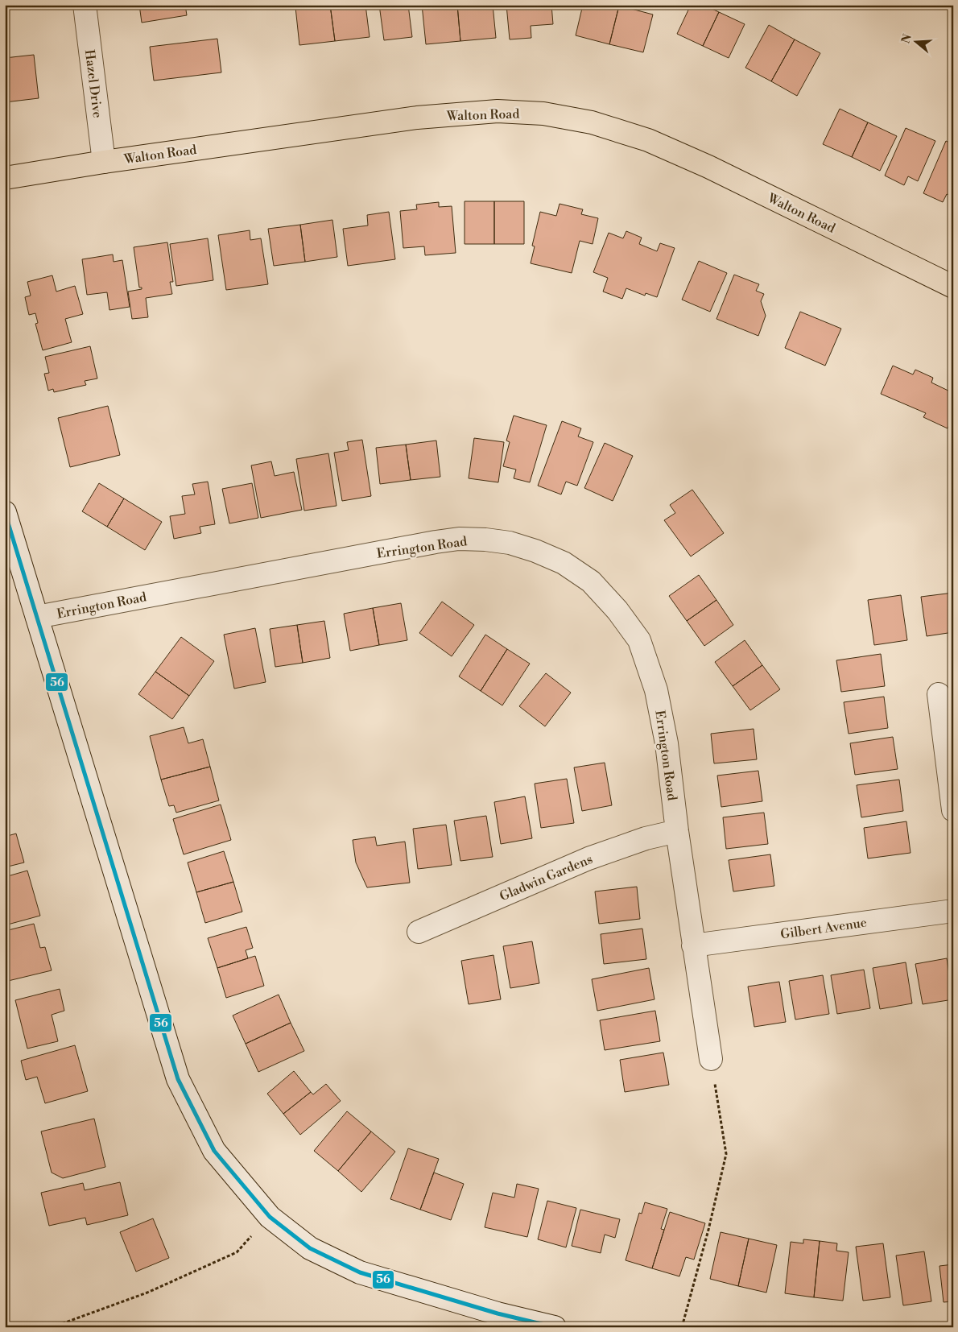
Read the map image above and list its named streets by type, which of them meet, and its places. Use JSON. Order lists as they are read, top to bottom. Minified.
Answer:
{"streets":{"main road":["Walton Road"],"street":["Hazel Drive","Errington Road","Gladwin Gardens","Gilbert Avenue"]},"crossings":[["Hazel Drive","Walton Road"],["Errington Road","Gladwin Gardens"],["Errington Road","Gilbert Avenue"]],"lines":["transit line 56"],"north":"left"}
